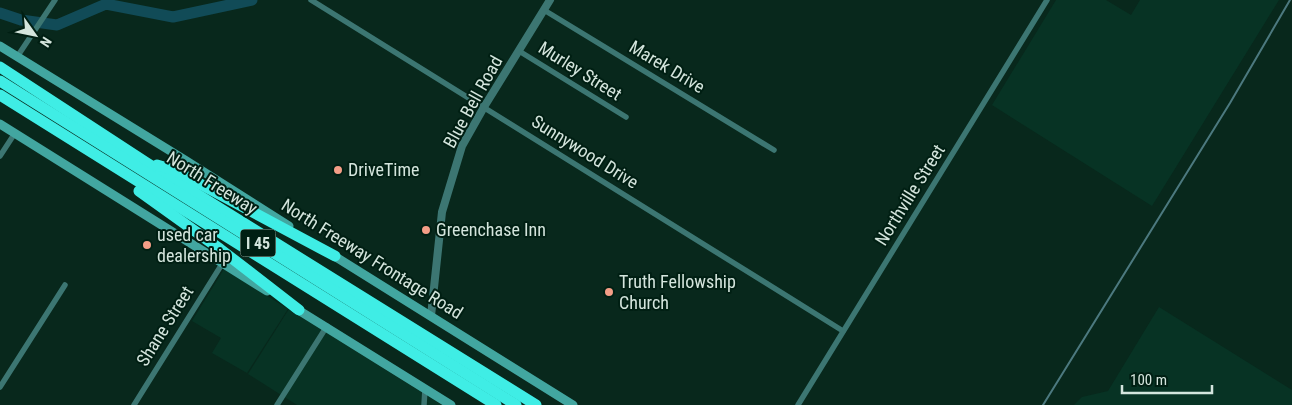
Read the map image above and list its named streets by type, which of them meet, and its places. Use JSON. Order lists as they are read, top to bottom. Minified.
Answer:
{"streets":{"highway":["North Freeway","I 45"],"main road":["North Freeway Frontage Road"],"street":["Marek Drive","Murley Street","Blue Bell Road","Sunnywood Drive","Northville Street","Shane Street"]},"crossings":[["Marek Drive","Blue Bell Road"],["Murley Street","Blue Bell Road"],["Blue Bell Road","Sunnywood Drive"],["Blue Bell Road","North Freeway Frontage Road"],["Sunnywood Drive","Northville Street"]],"places":["DriveTime","Greenchase Inn","used car dealership","Truth Fellowship Church"],"scale_bar":"100 m","north":"bottom right"}
